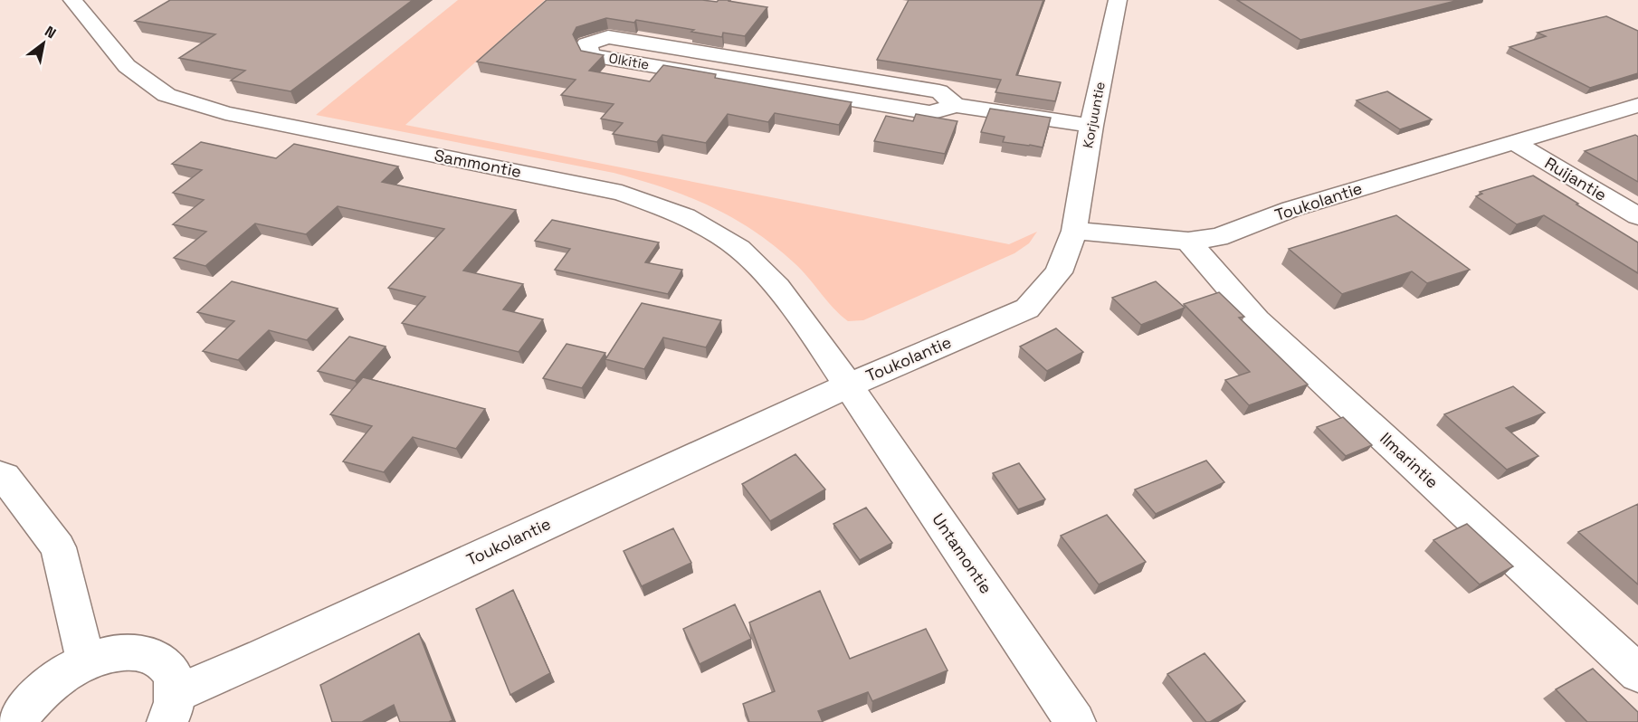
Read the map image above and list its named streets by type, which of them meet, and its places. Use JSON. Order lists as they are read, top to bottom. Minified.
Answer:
{"streets":{"street":["Olkitie","Korjuuntie","Sammontie","Ruijantie","Toukolantie","Ilmarintie","Untamontie"]},"crossings":[["Olkitie","Korjuuntie"],["Korjuuntie","Toukolantie"],["Sammontie","Toukolantie"],["Sammontie","Untamontie"],["Ruijantie","Toukolantie"],["Toukolantie","Ilmarintie"],["Toukolantie","Untamontie"]],"north":"top right"}
